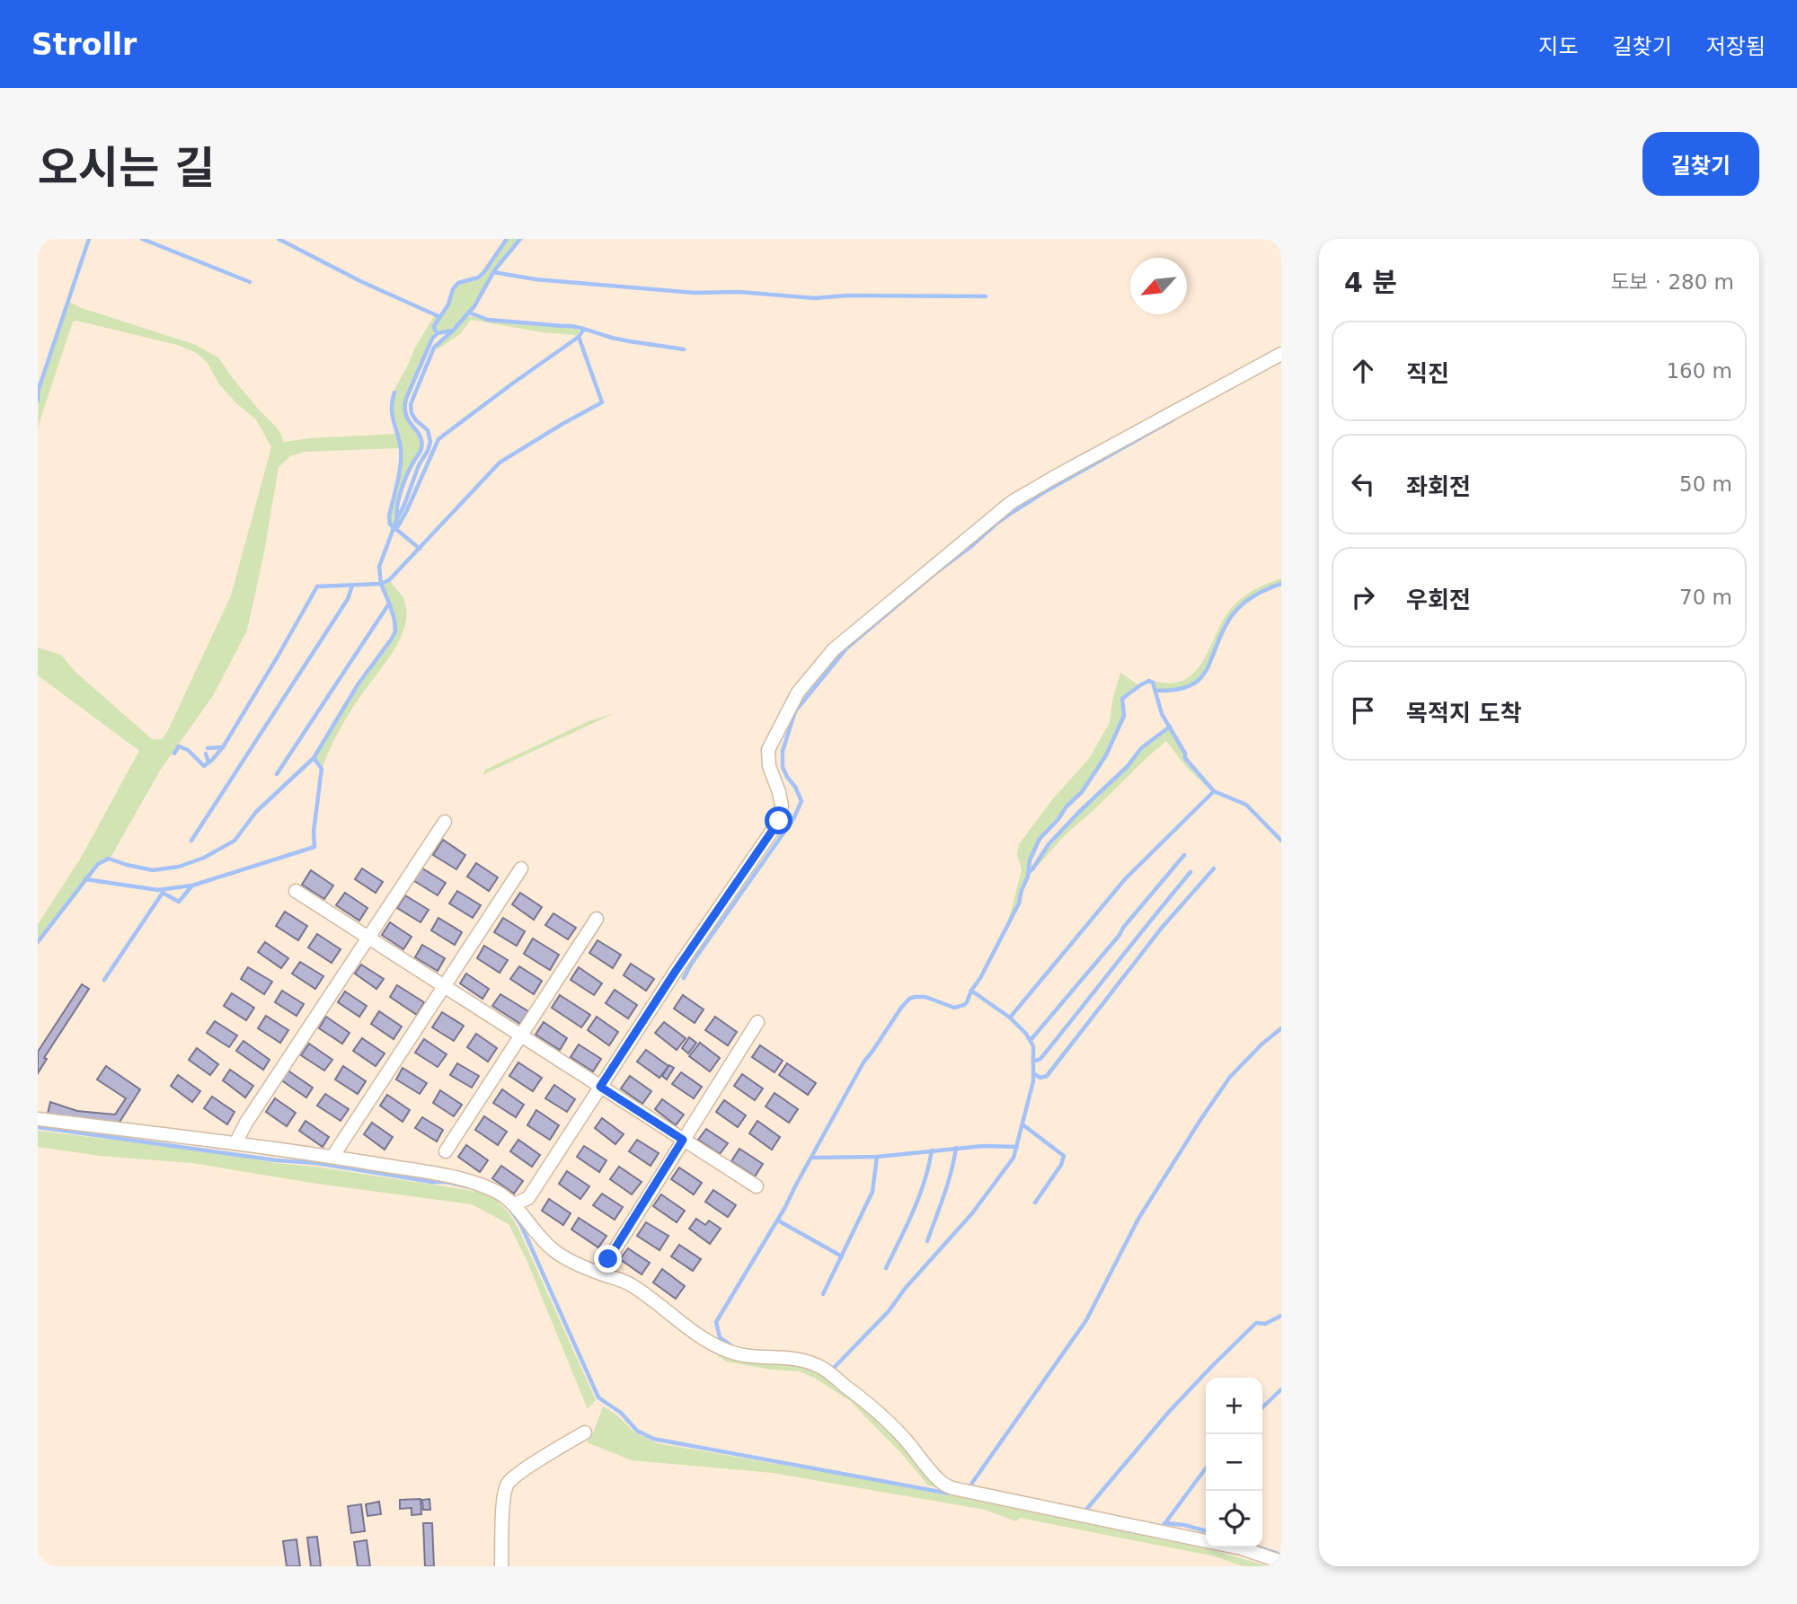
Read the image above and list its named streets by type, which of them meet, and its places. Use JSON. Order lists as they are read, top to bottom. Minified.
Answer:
{"north":"bottom left","page":{"header":"Strollr","nav":["지도","길찾기","저장됨"],"title":"오시는 길","buttons":"길찾기","heading":["4 분","도보 · 280 m"],"list":[["직진","160 m"],["좌회전","50 m"],["우회전","70 m"],"목적지 도착"],"map_buttons":["+","−"]}}
